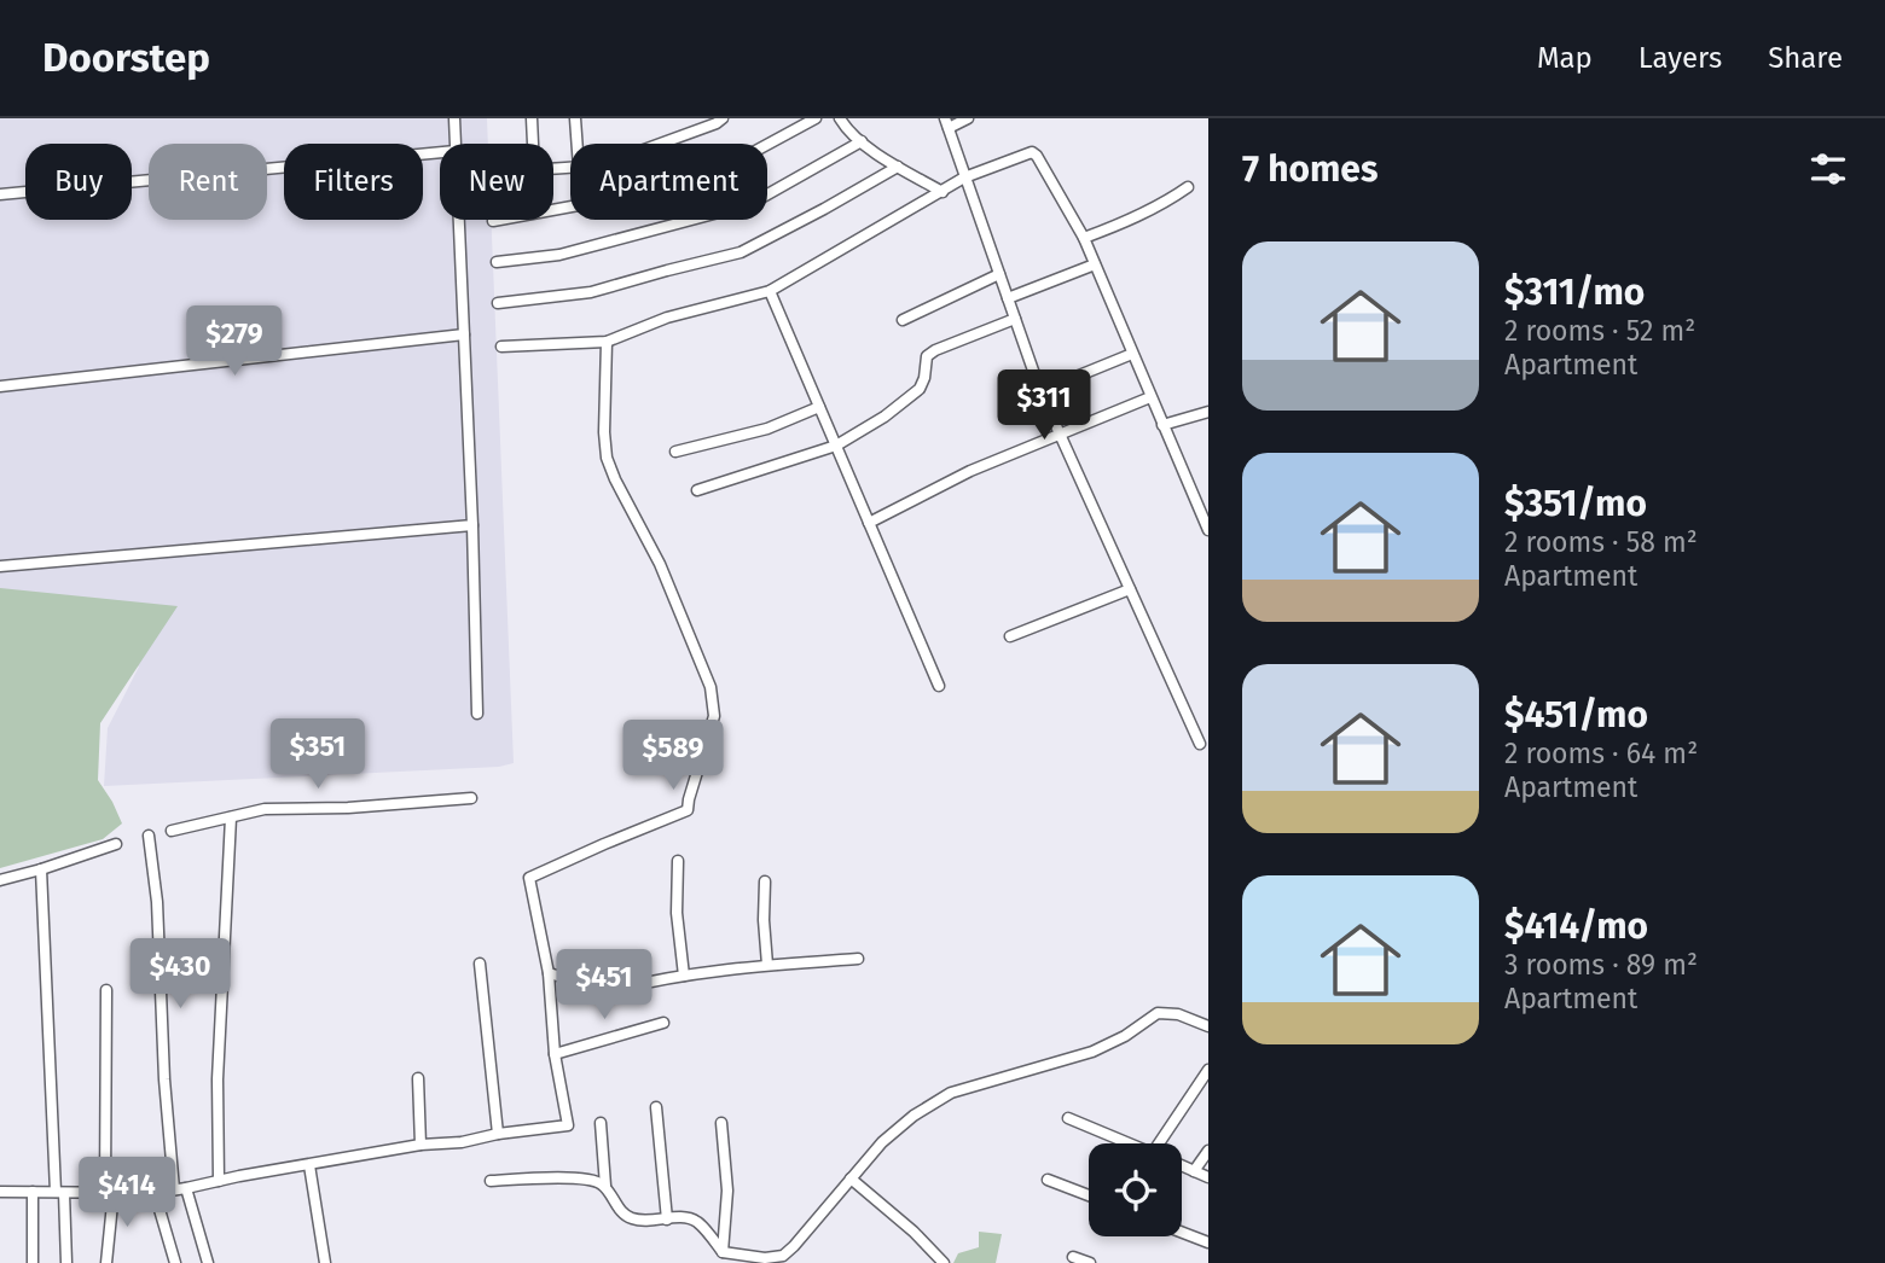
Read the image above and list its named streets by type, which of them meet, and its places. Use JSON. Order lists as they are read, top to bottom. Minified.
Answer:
{"page":{"header":"Doorstep","nav":["Map","Layers","Share"],"heading":"7 homes","chip":["Buy","Rent","Filters","New","Apartment"],"list":[{"name":"$311/mo","note":"2 rooms · 52 m² · Apartment"},{"name":"$351/mo","note":"2 rooms · 58 m² · Apartment"},{"name":"$451/mo","note":"2 rooms · 64 m² · Apartment"},{"name":"$414/mo","note":"3 rooms · 89 m² · Apartment"}],"price":["$279","$311","$351","$589","$430","$451","$414"]}}
